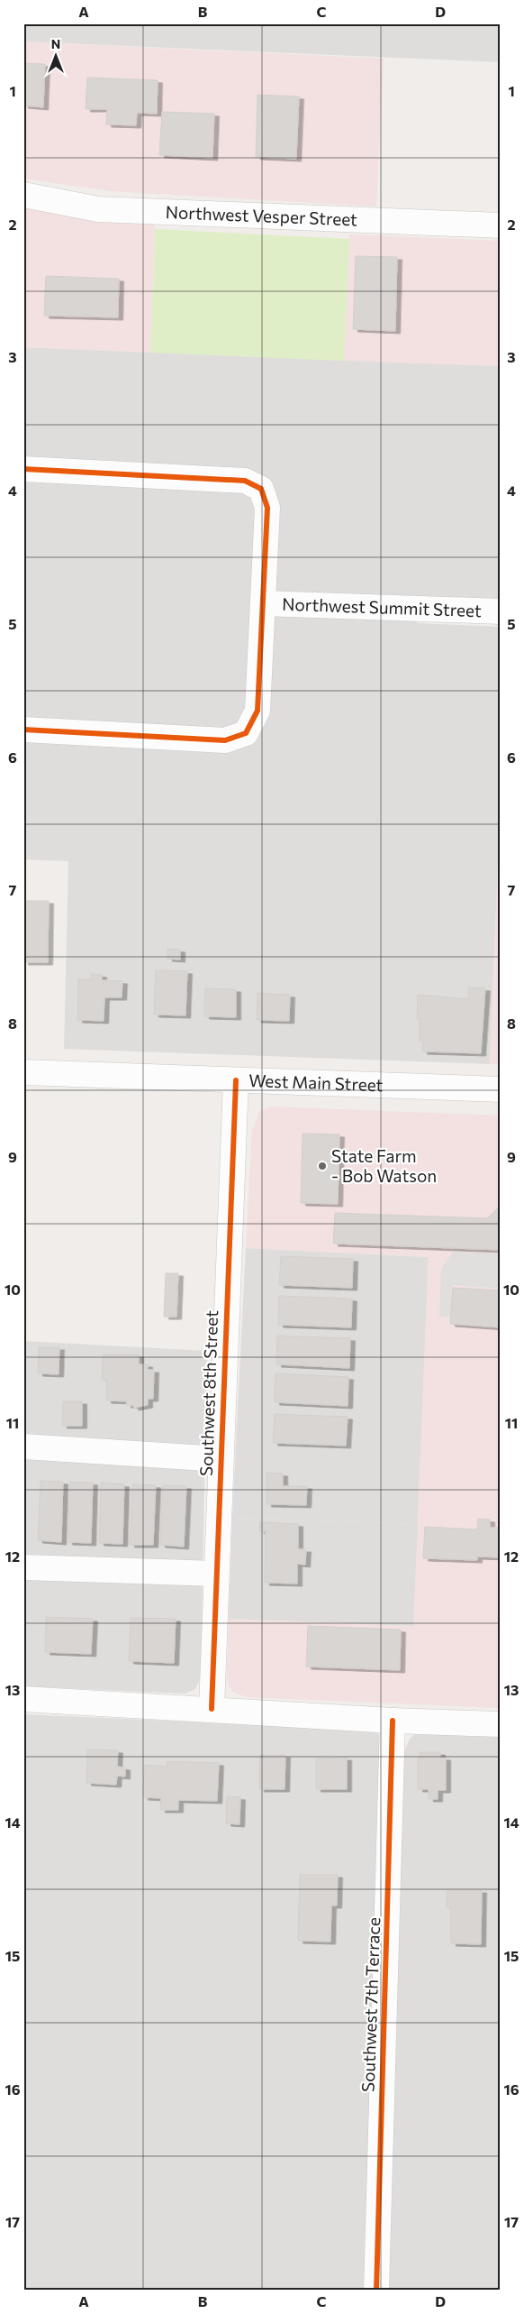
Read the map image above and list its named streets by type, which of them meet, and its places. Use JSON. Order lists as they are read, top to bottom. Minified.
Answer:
{"streets":{"street":["Northwest Vesper Street","Northwest Summit Street","West Main Street","Southwest 8th Street","Southwest 7th Terrace"]},"crossings":[["West Main Street","Southwest 8th Street"]],"places":["State Farm - Bob Watson"],"north":"top","grid":{"columns":["A","B","C","D"],"rows":["1","2","3","4","5","6","7","8","9","10","11","12","13","14","15","16","17"]}}
